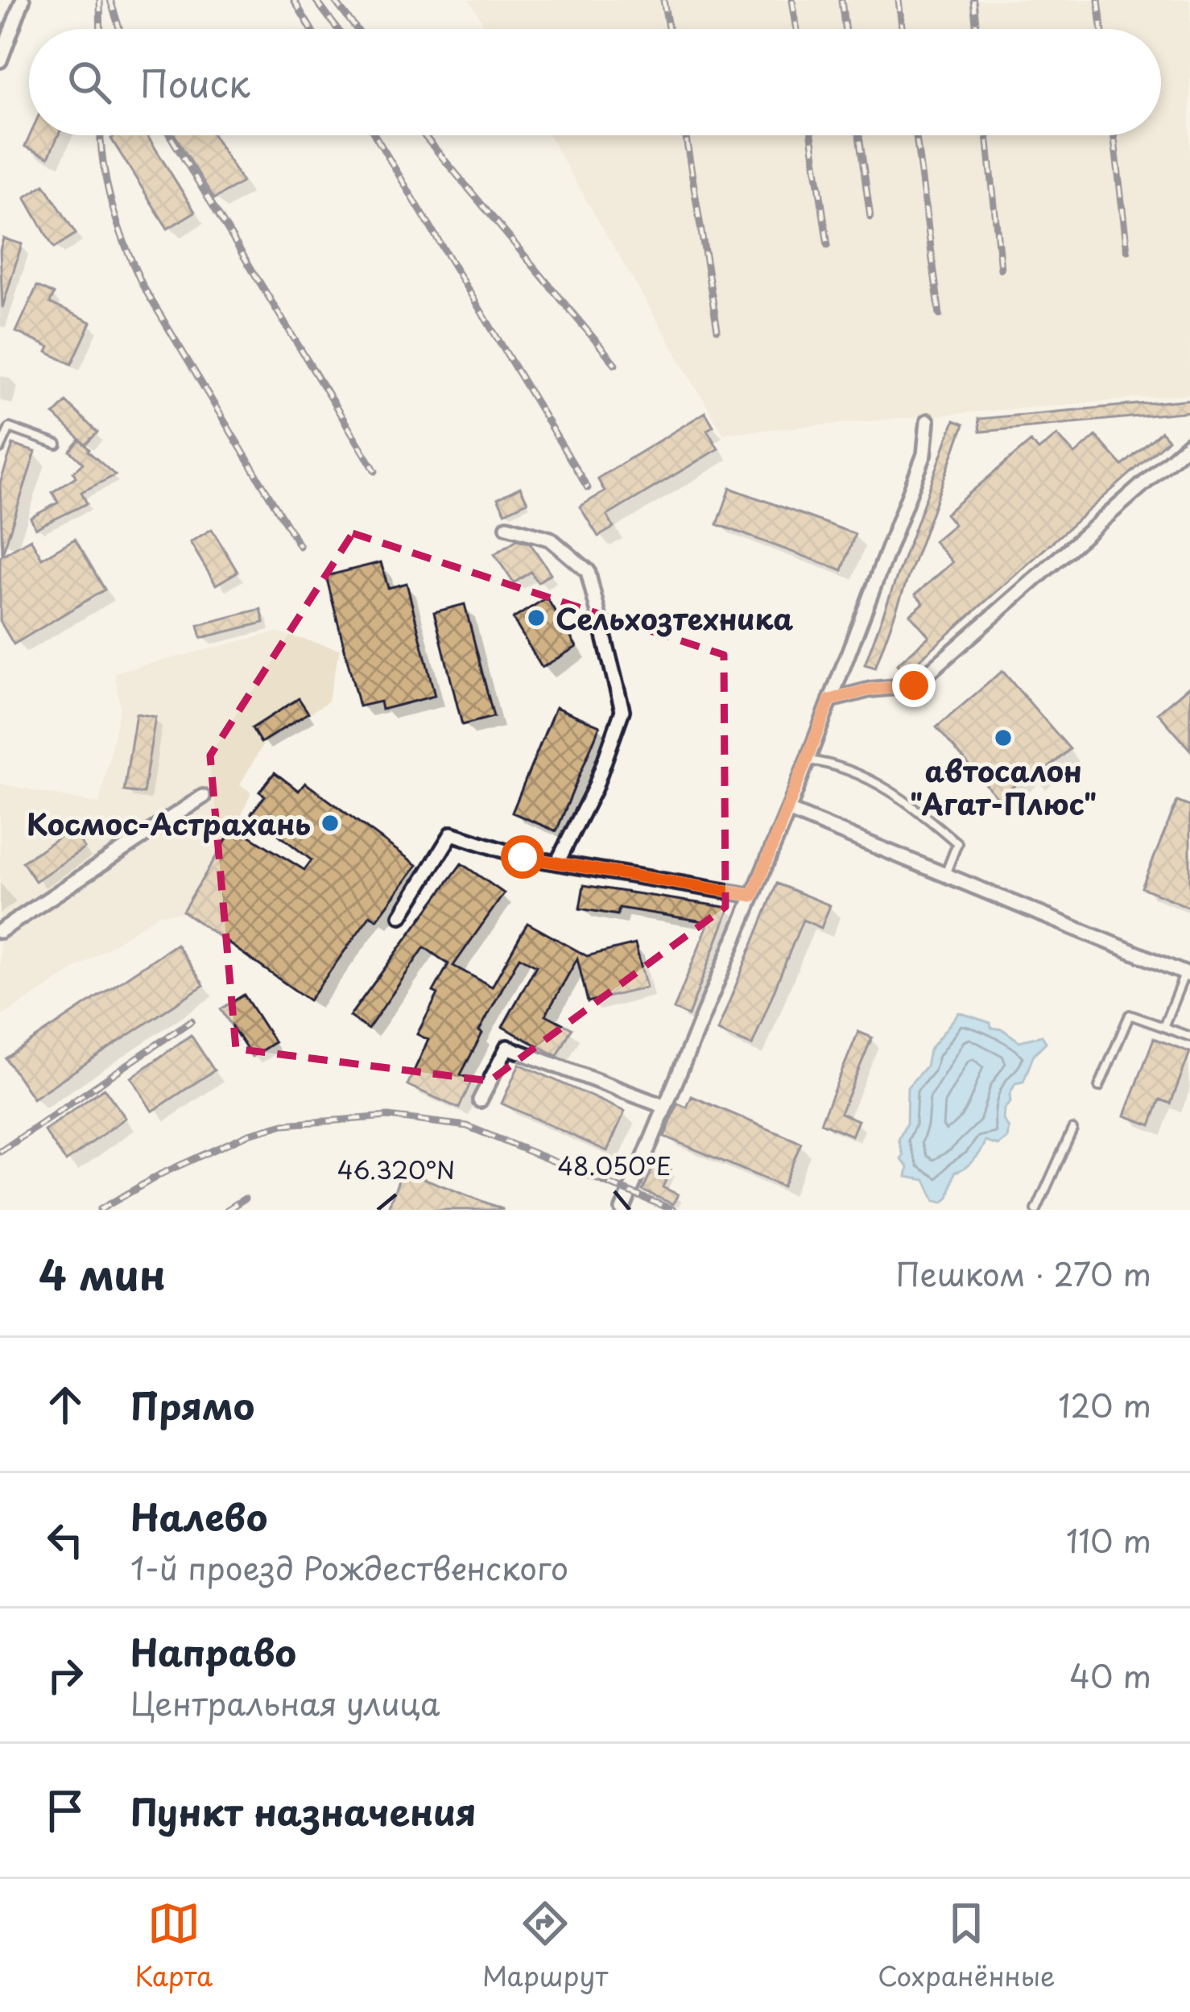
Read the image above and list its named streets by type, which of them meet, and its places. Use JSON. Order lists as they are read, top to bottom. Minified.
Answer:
{"places":["Сельхозтехника","автосалон \"Агат-Плюс\"","Космос-Астрахань"],"page":{"search":"Поиск","heading":["4 мин","Пешком · 270 m"],"list":[["Прямо","120 m"],["Налево","1-й проезд Рождественского","110 m"],["Направо","Центральная улица","40 m"],"Пункт назначения"],"nav":["Карта","Маршрут","Сохранённые"]},"coordinates":["48.050°E","46.320°N"]}
